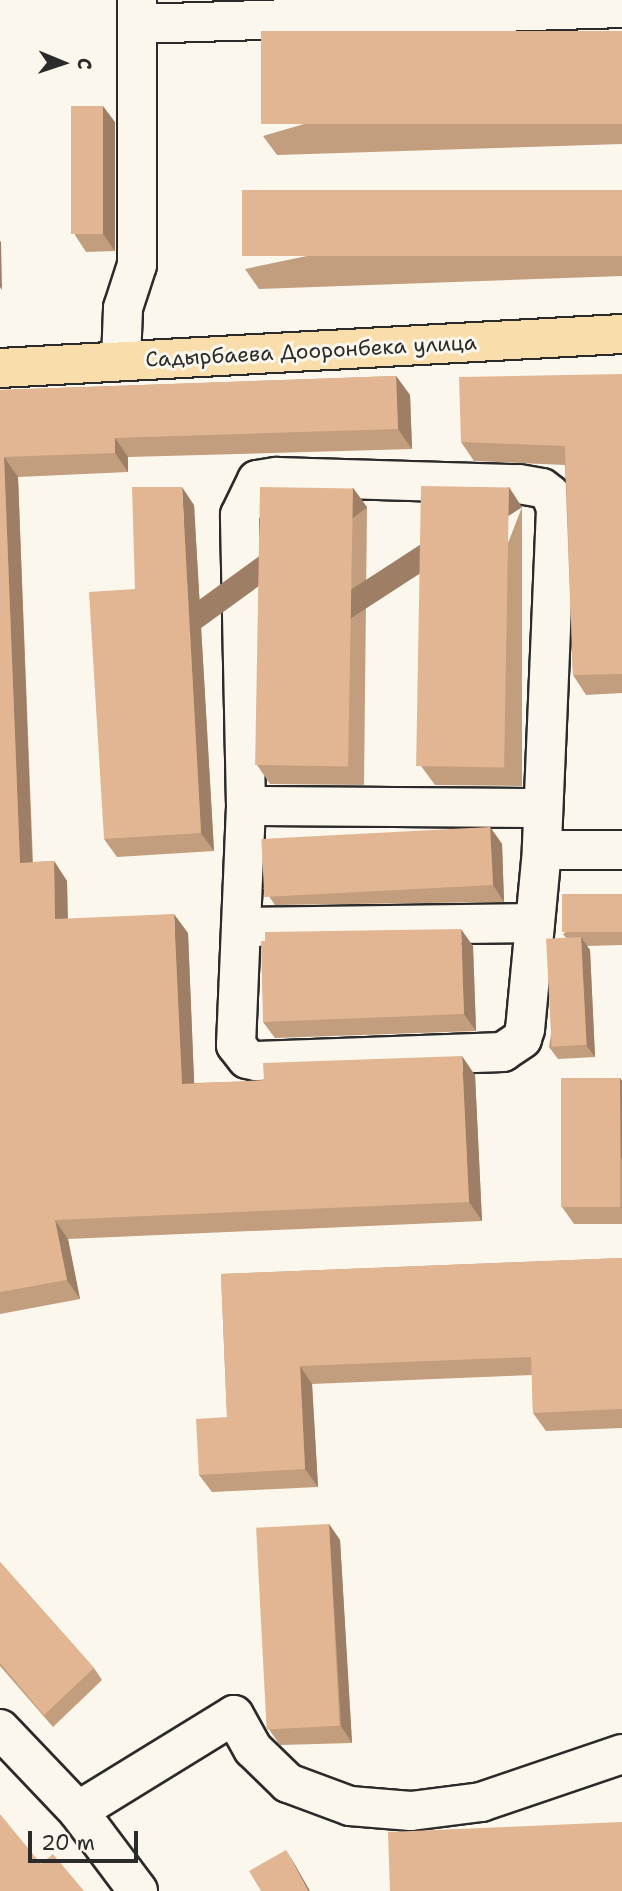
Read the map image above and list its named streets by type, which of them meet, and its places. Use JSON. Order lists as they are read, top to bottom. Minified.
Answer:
{"streets":{"main road":["Садырбаева Дооронбека улица"]},"scale_bar":"20 m","north":"right"}
